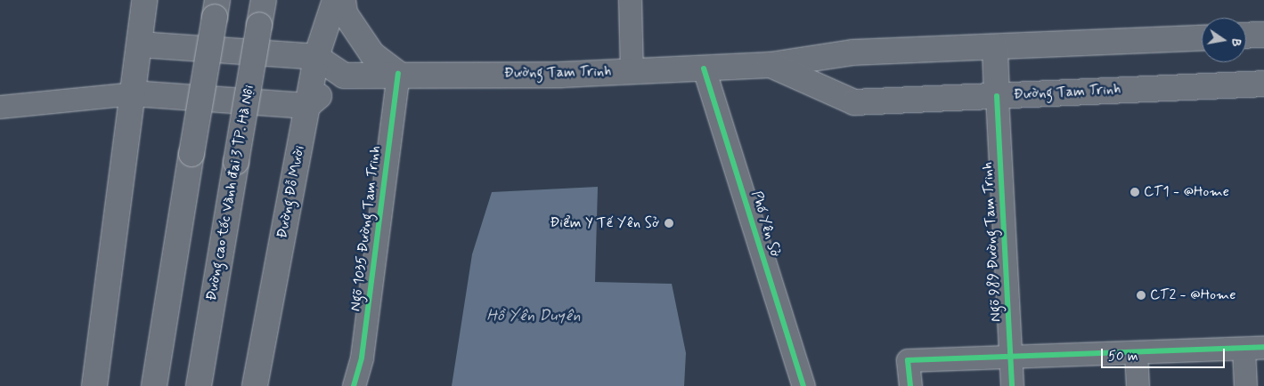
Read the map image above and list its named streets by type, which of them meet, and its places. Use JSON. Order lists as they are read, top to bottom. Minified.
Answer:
{"streets":{"main road":["Đường Tam Trinh","Đường Đỗ Mười","Đường cao tốc Vành đai 3 TP. Hà Nội"],"street":["Phố Yên Sở","Ngõ 1035 Đường Tam Trinh","Ngõ 989 Đường Tam Trinh"]},"crossings":[["Đường Tam Trinh","Phố Yên Sở"],["Đường Tam Trinh","Ngõ 1035 Đường Tam Trinh"],["Đường Tam Trinh","Ngõ 989 Đường Tam Trinh"]],"water":["Hồ Yên Duyên"],"places":["CT1 - @Home","Điểm Y Tế Yên Sở","CT2 - @Home"],"scale_bar":"50 m","north":"right"}
